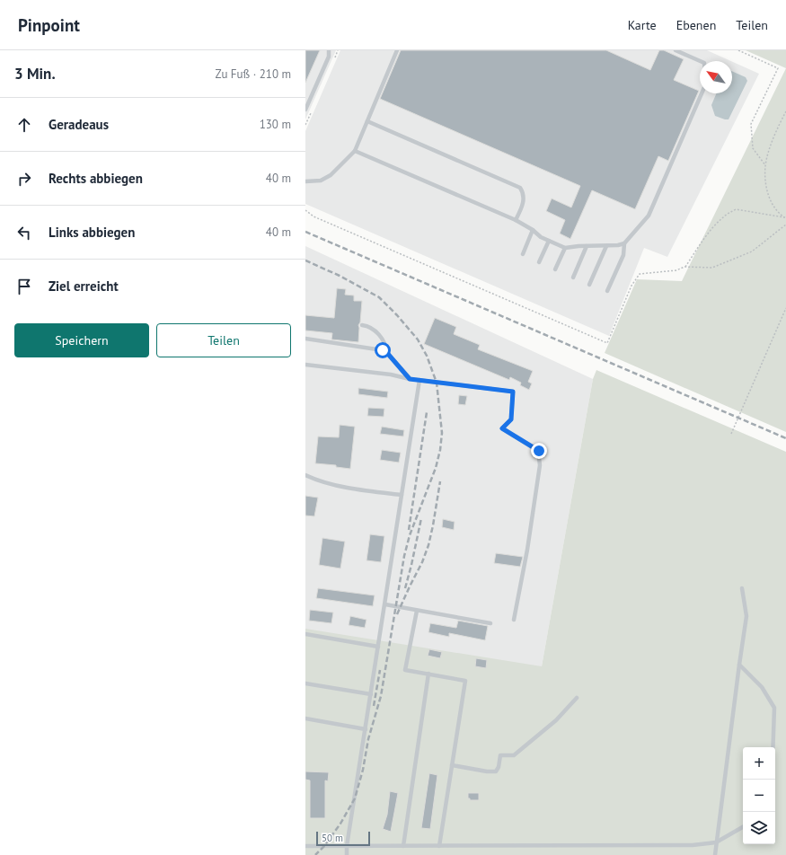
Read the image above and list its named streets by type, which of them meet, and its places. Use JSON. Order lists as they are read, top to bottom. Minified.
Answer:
{"scale_bar":"50 m","north":"top left","page":{"header":"Pinpoint","nav":["Karte","Ebenen","Teilen"],"heading":["3 Min.","Zu Fuß · 210 m"],"list":[["Geradeaus","130 m"],["Rechts abbiegen","40 m"],["Links abbiegen","40 m"],"Ziel erreicht"],"buttons":["Speichern","Teilen"],"map_buttons":["+","−"],"scale":"50 m"}}
